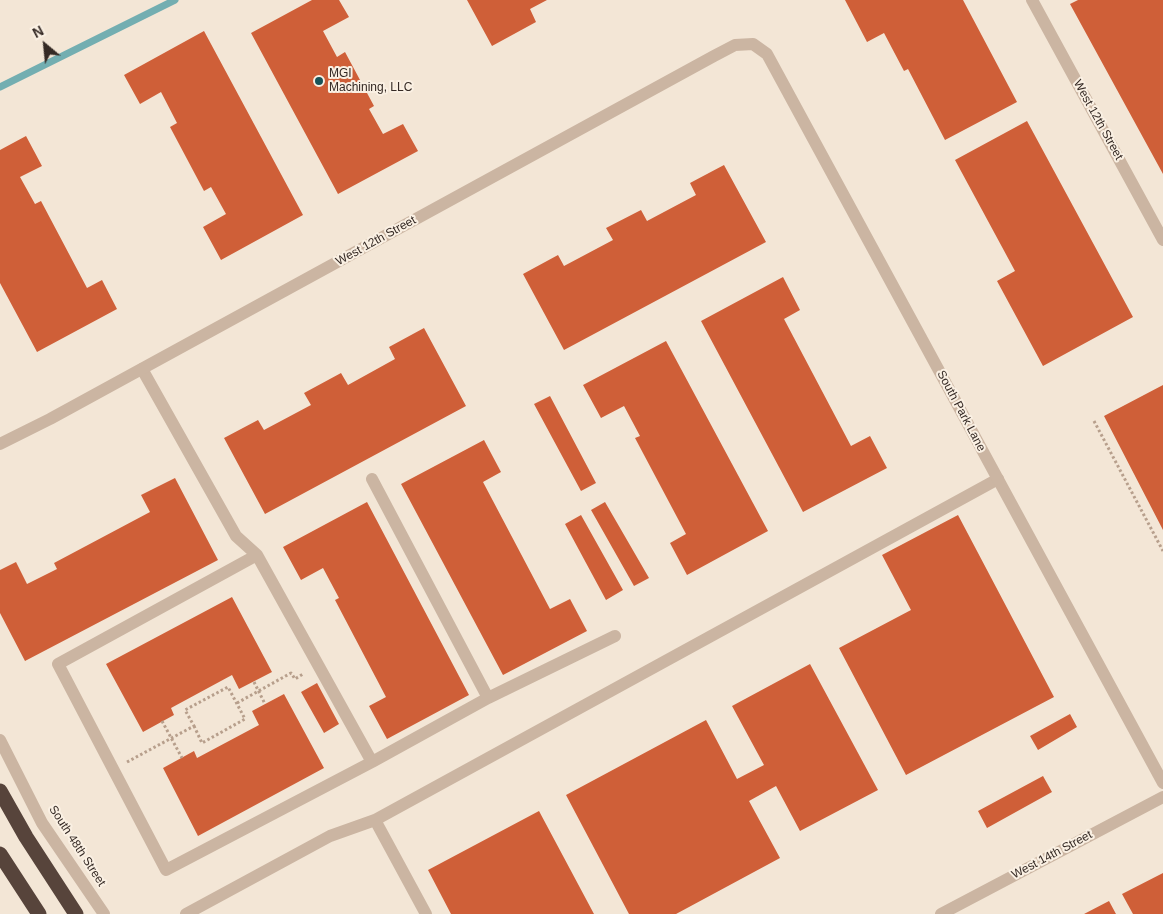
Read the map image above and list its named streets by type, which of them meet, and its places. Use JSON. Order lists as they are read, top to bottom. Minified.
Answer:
{"streets":{"street":["West 12th Street","South Park Lane","South 48th Street","West 14th Street"]},"crossings":[["West 12th Street","South Park Lane"]],"places":["MGI Machining, LLC"],"north":"top left"}
